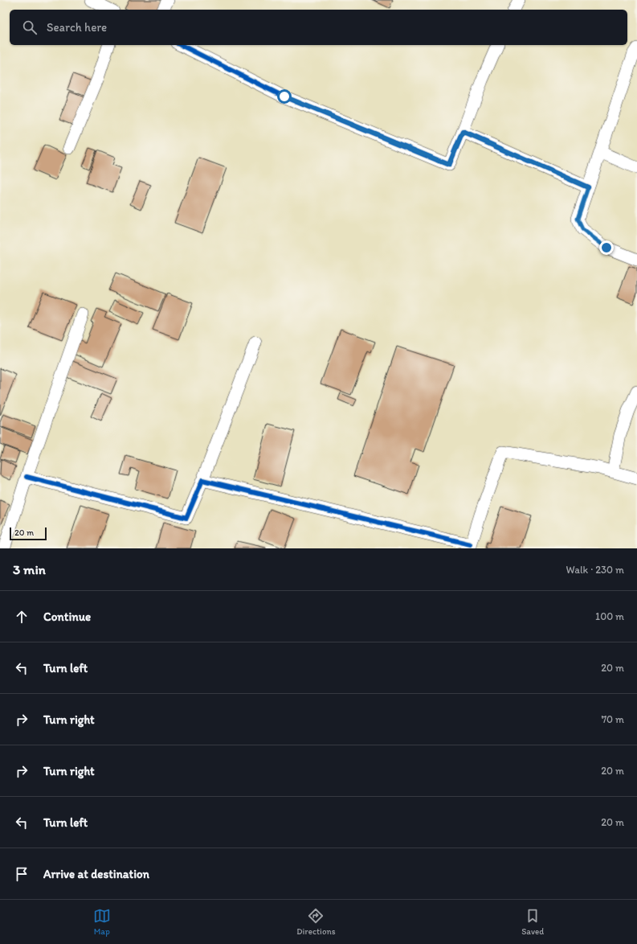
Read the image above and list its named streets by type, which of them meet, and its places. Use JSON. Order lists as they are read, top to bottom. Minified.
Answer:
{"scale_bar":"20 m","page":{"search":"Search here","scale":"20 m","heading":["3 min","Walk · 230 m"],"list":[["Continue","100 m"],["Turn left","20 m"],["Turn right","70 m"],["Turn right","20 m"],["Turn left","20 m"],"Arrive at destination"],"nav":["Map","Directions","Saved"]}}
